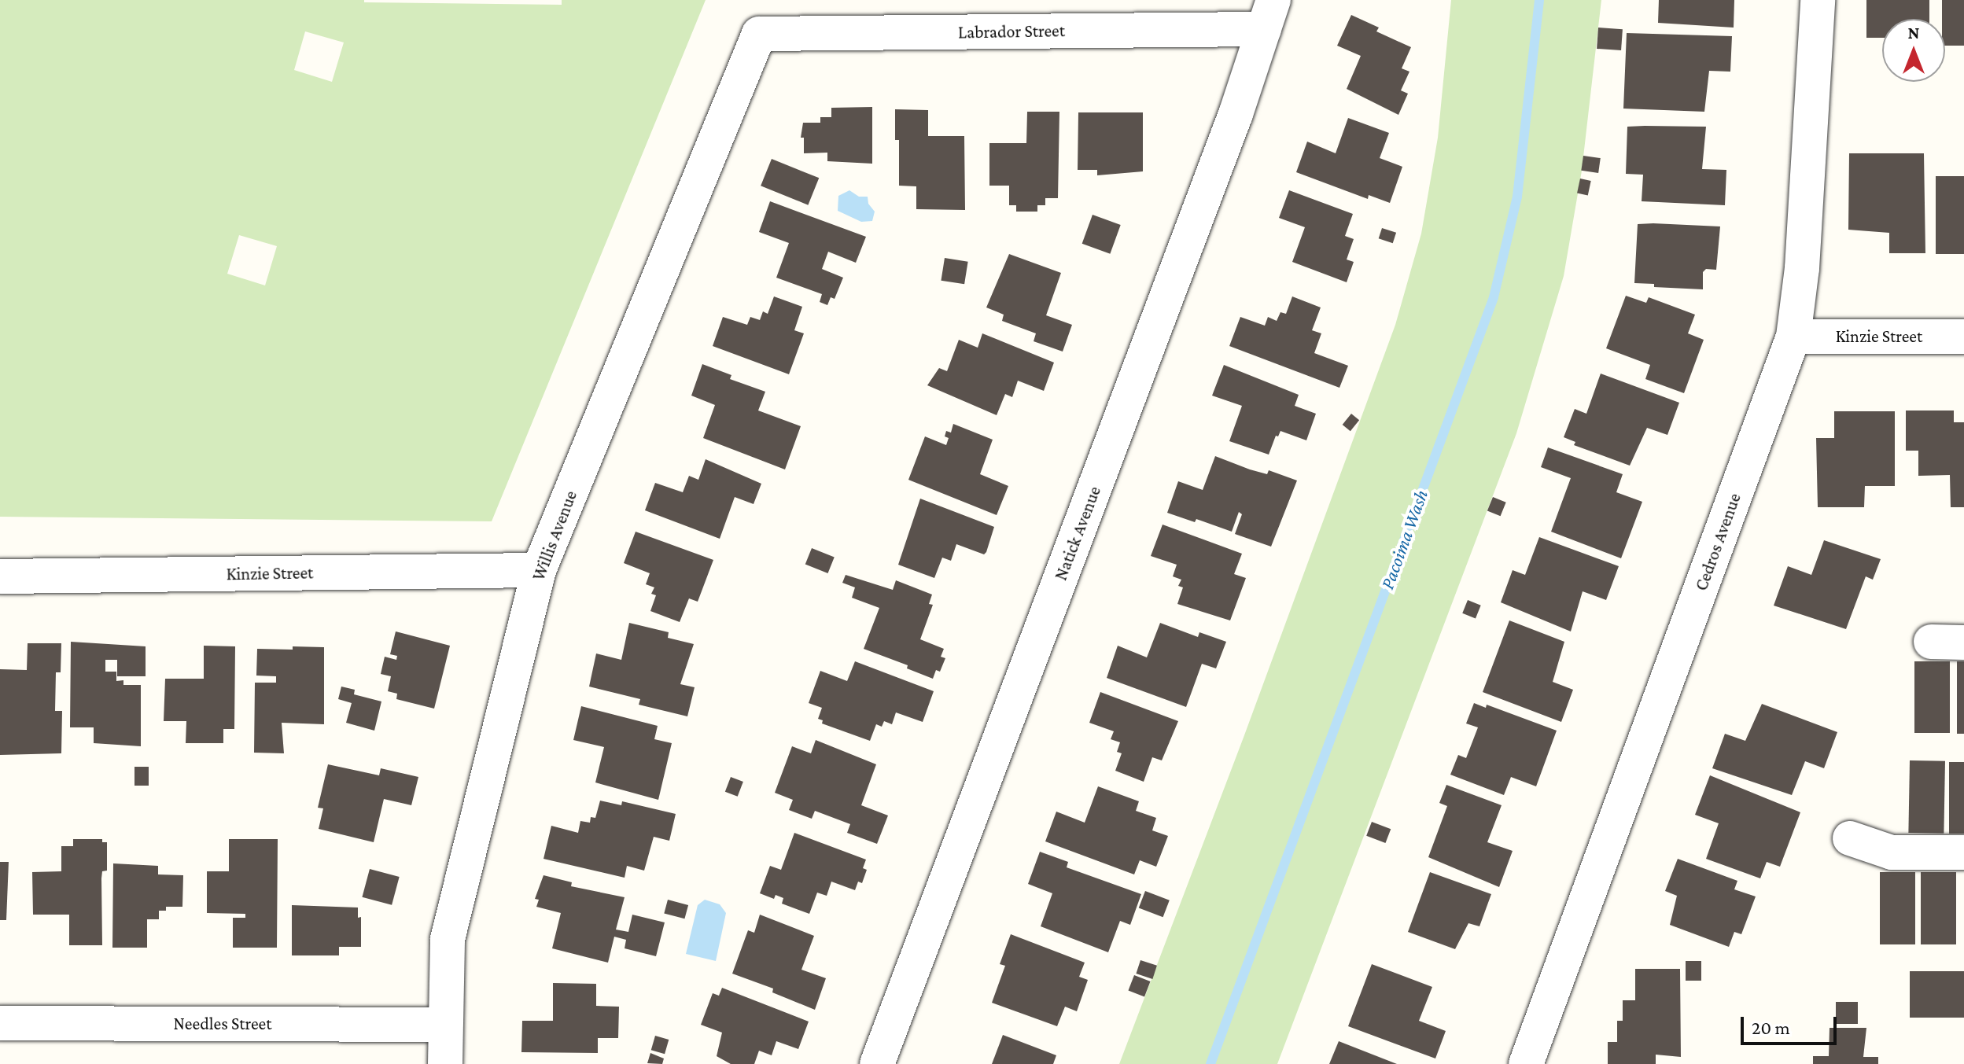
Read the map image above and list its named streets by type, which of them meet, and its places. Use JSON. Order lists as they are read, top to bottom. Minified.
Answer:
{"streets":{"street":["Labrador Street","Kinzie Street","Natick Avenue","Willis Avenue","Cedros Avenue","Needles Street"]},"crossings":[["Labrador Street","Natick Avenue"],["Labrador Street","Willis Avenue"],["Kinzie Street","Willis Avenue"],["Kinzie Street","Cedros Avenue"],["Willis Avenue","Needles Street"]],"water":["Pacoima Wash"],"scale_bar":"20 m","north":"top"}
